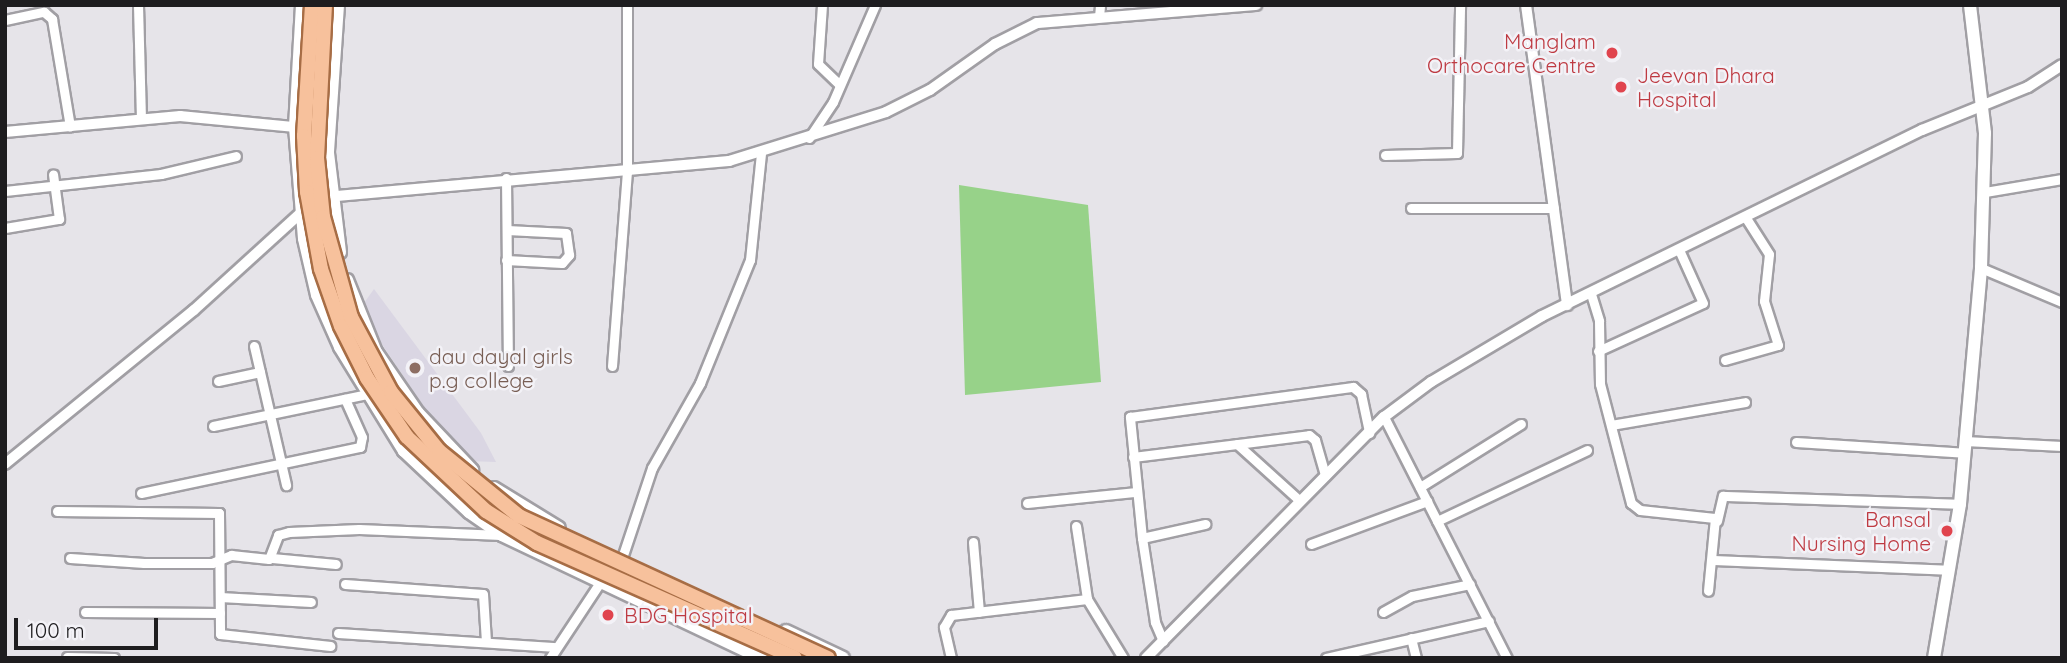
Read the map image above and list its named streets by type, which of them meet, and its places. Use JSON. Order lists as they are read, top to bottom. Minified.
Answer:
{"places":["Manglam Orthocare Centre","Jeevan Dhara Hospital","dau dayal girls p.g college","Bansal Nursing Home","BDG Hospital"],"scale_bar":"100 m"}
